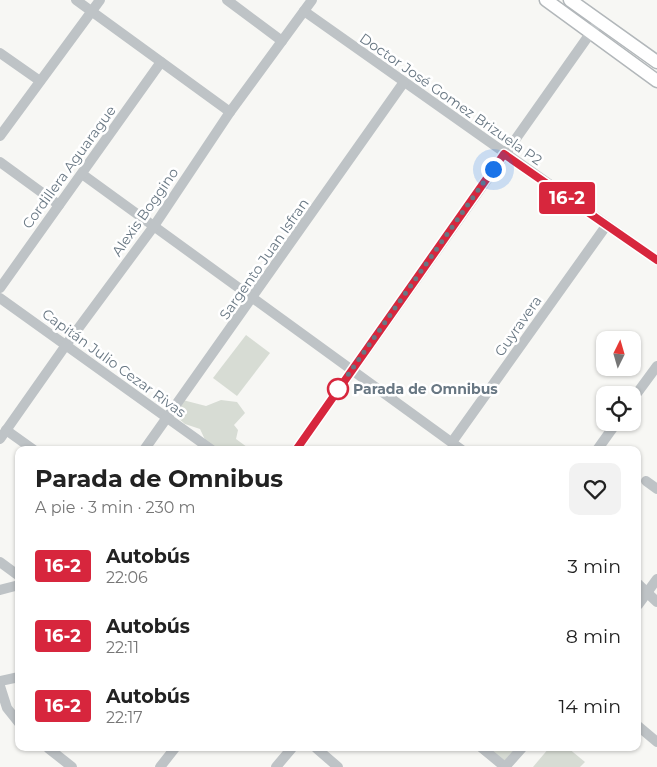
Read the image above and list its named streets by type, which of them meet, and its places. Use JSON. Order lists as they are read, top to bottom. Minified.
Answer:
{"streets":{"street":["Doctor José Gomez Brizuela P2","Cordillera Aguarague","Alexis Boggino","Sargento Juan Isfran","Guyravera","Capitán Julio Cezar Rivas"]},"crossings":[["Doctor José Gomez Brizuela P2","Alexis Boggino"],["Doctor José Gomez Brizuela P2","Sargento Juan Isfran"],["Doctor José Gomez Brizuela P2","Guyravera"],["Alexis Boggino","Capitán Julio Cezar Rivas"],["Sargento Juan Isfran","Capitán Julio Cezar Rivas"]],"places":["Parada de Omnibus"],"lines":["bus line 16-2"],"north":"top","page":{"on_map":"16-2","heading":["Parada de Omnibus","A pie · 3 min · 230 m"],"list":[{"mark":"16-2","name":"Autobús","note":"22:06","value":"3 min"},{"mark":"16-2","name":"Autobús","note":"22:11","value":"8 min"},{"mark":"16-2","name":"Autobús","note":"22:17","value":"14 min"}]}}
